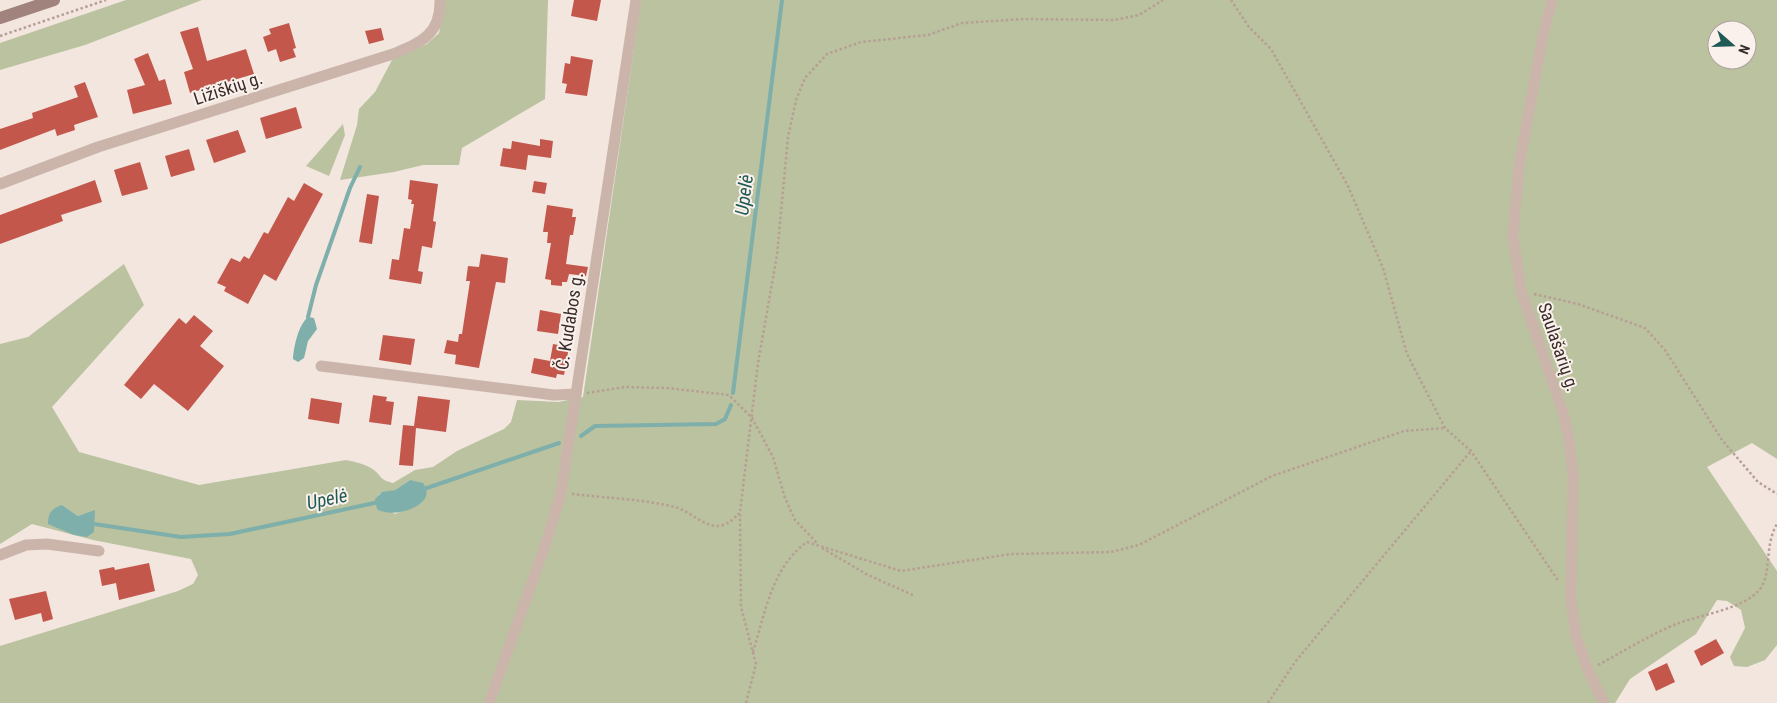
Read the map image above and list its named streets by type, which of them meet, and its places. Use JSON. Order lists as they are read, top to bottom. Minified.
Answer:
{"streets":{"street":["Ližiškių g.","Č. Kudabos g.","Saulašarių g."]},"water":["Upelė"],"north":"right"}
